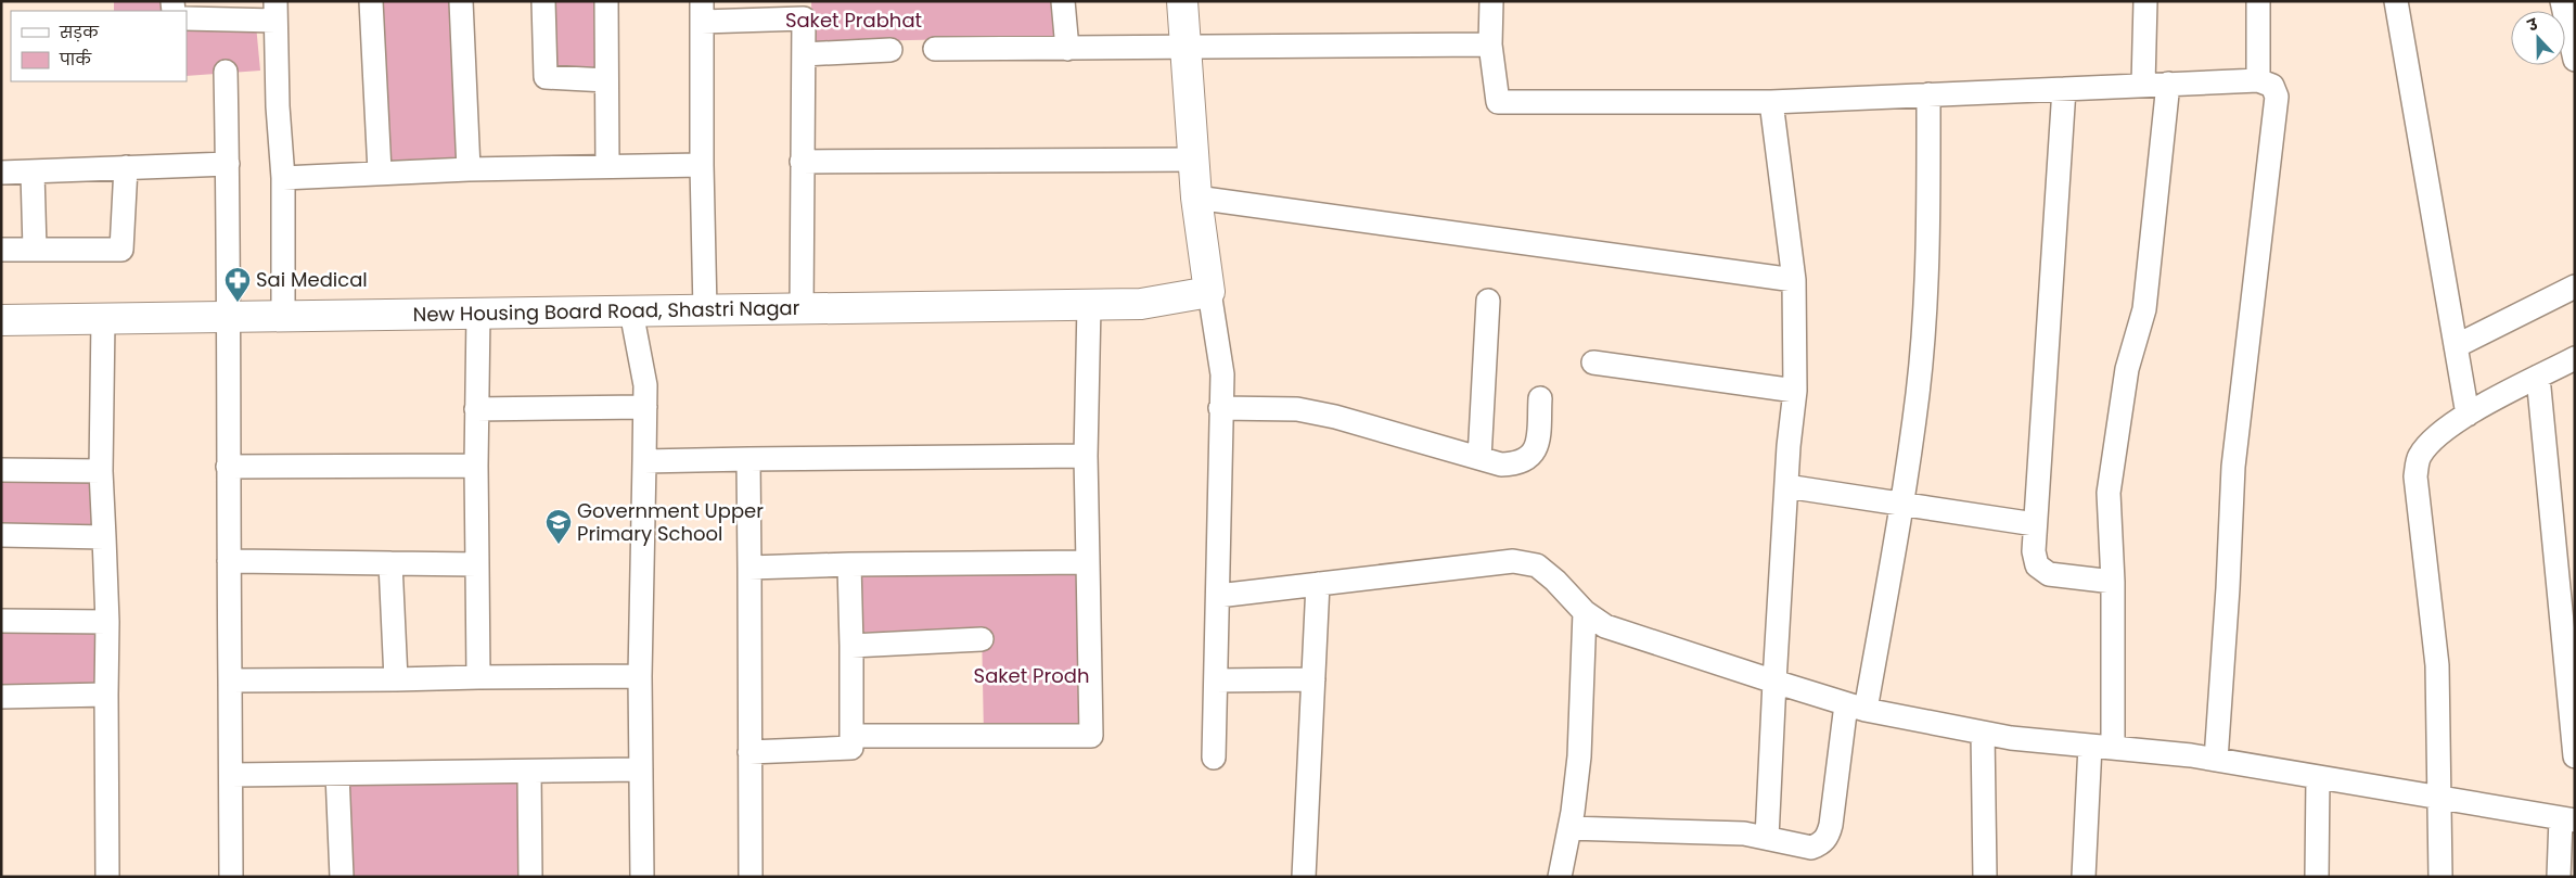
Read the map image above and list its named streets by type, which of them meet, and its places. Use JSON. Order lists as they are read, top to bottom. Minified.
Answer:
{"streets":{"street":["New Housing Board Road, Shastri Nagar"]},"parks":["Saket Prabhat","Saket Prodh"],"places":{"pharmacy":["Sai Medical"],"school or university":["Government Upper Primary School"]},"legend":["सड़क","पार्क"],"north":"top"}
